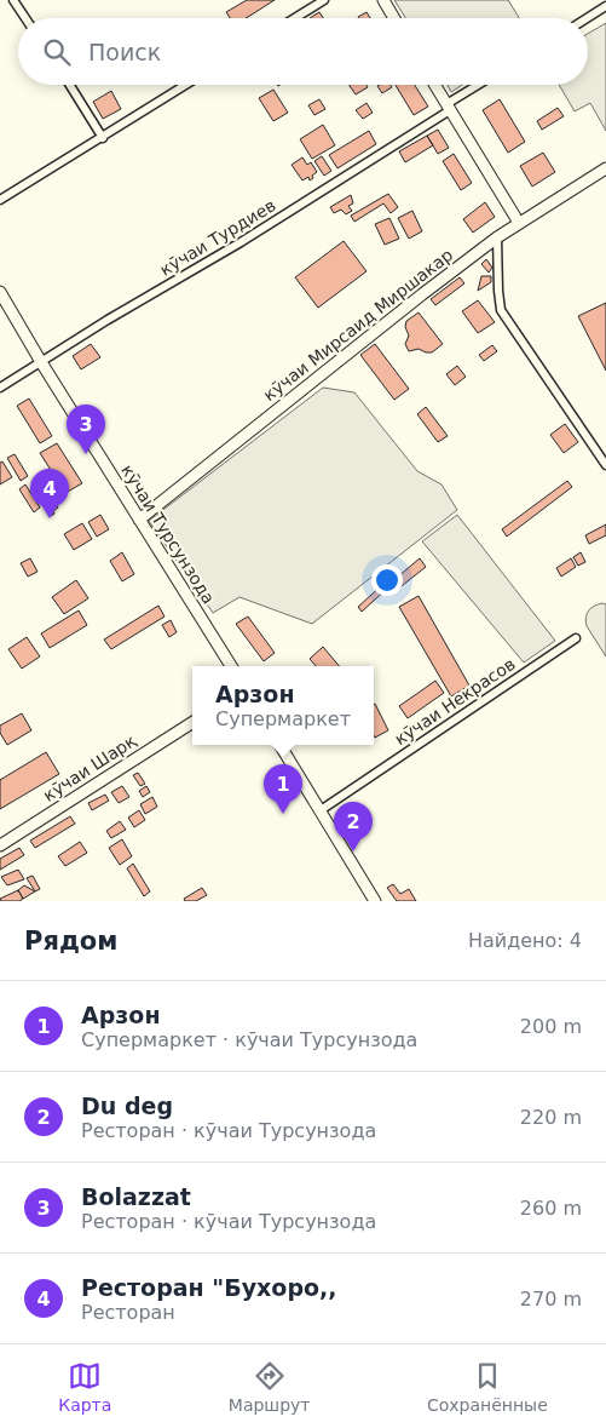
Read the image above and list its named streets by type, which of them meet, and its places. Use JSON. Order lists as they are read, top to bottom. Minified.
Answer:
{"streets":{"main road":["кӯчаи Мирсаид Миршакар","кӯчаи Турсунзода","кӯчаи Шарқ"],"street":["кӯчаи Турдиев","кӯчаи Некрасов"]},"crossings":[["кӯчаи Турдиев","кӯчаи Турсунзода"],["кӯчаи Мирсаид Миршакар","кӯчаи Турсунзода"]],"page":{"search":"Поиск","pins":["3","4","1","2"],"popup":["Арзон","Супермаркет"],"heading":["Рядом","Найдено: 4"],"list":[{"mark":"1","name":"Арзон","note":"Супермаркет · кӯчаи Турсунзода","value":"200 m"},{"mark":"2","name":"Du deg","note":"Ресторан · кӯчаи Турсунзода","value":"220 m"},{"mark":"3","name":"Bolazzat","note":"Ресторан · кӯчаи Турсунзода","value":"260 m"},{"mark":"4","name":"Ресторан \"Бухоро,,","note":"Ресторан","value":"270 m"}],"nav":["Карта","Маршрут","Сохранённые"]}}
